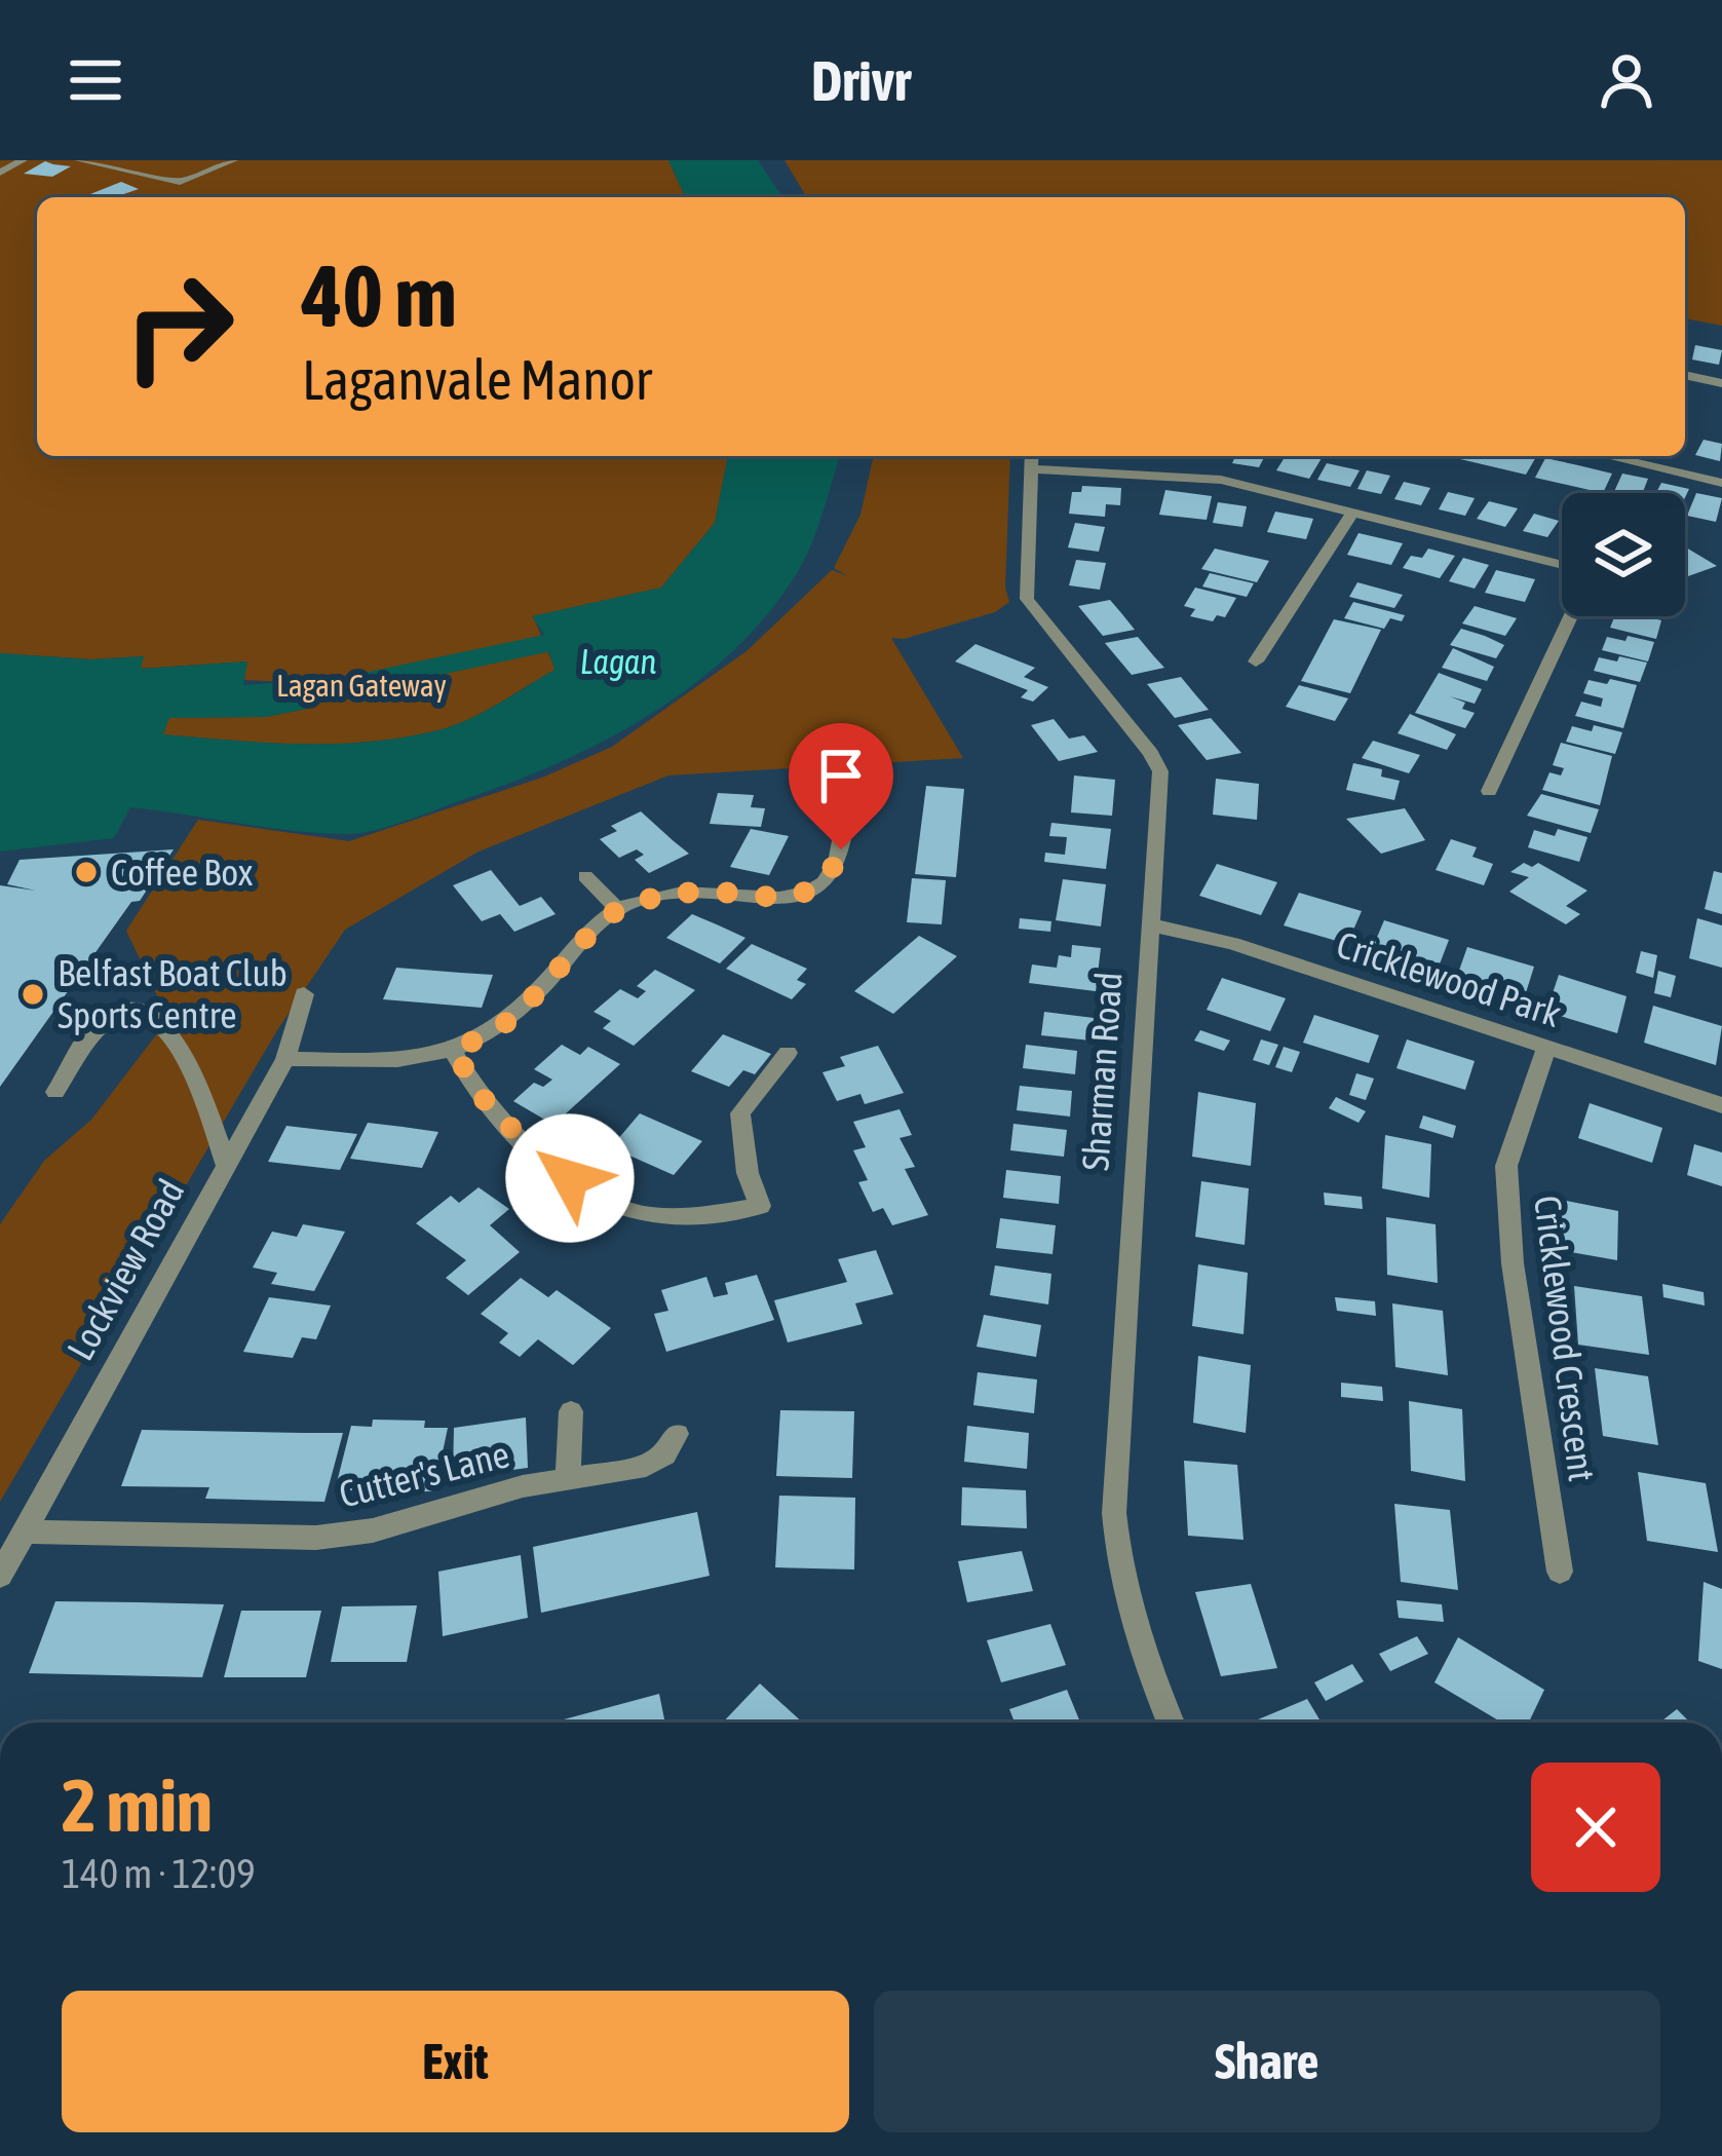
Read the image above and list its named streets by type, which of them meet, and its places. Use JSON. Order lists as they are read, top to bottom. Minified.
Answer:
{"streets":{"street":["Cricklewood Park","Sharman Road","Lockview Road","Cricklewood Crescent","Cutter's Lane"]},"crossings":[["Cricklewood Park","Sharman Road"],["Cricklewood Park","Cricklewood Crescent"],["Lockview Road","Cutter's Lane"]],"water":["Lagan"],"parks":["Lagan Gateway"],"places":["Coffee Box","Belfast Boat Club Sports Centre"],"page":{"header":"Drivr","turn":["40 m","Laganvale Manor"],"heading":["2 min","140 m · 12:09"],"buttons":["Exit","Share"]}}
